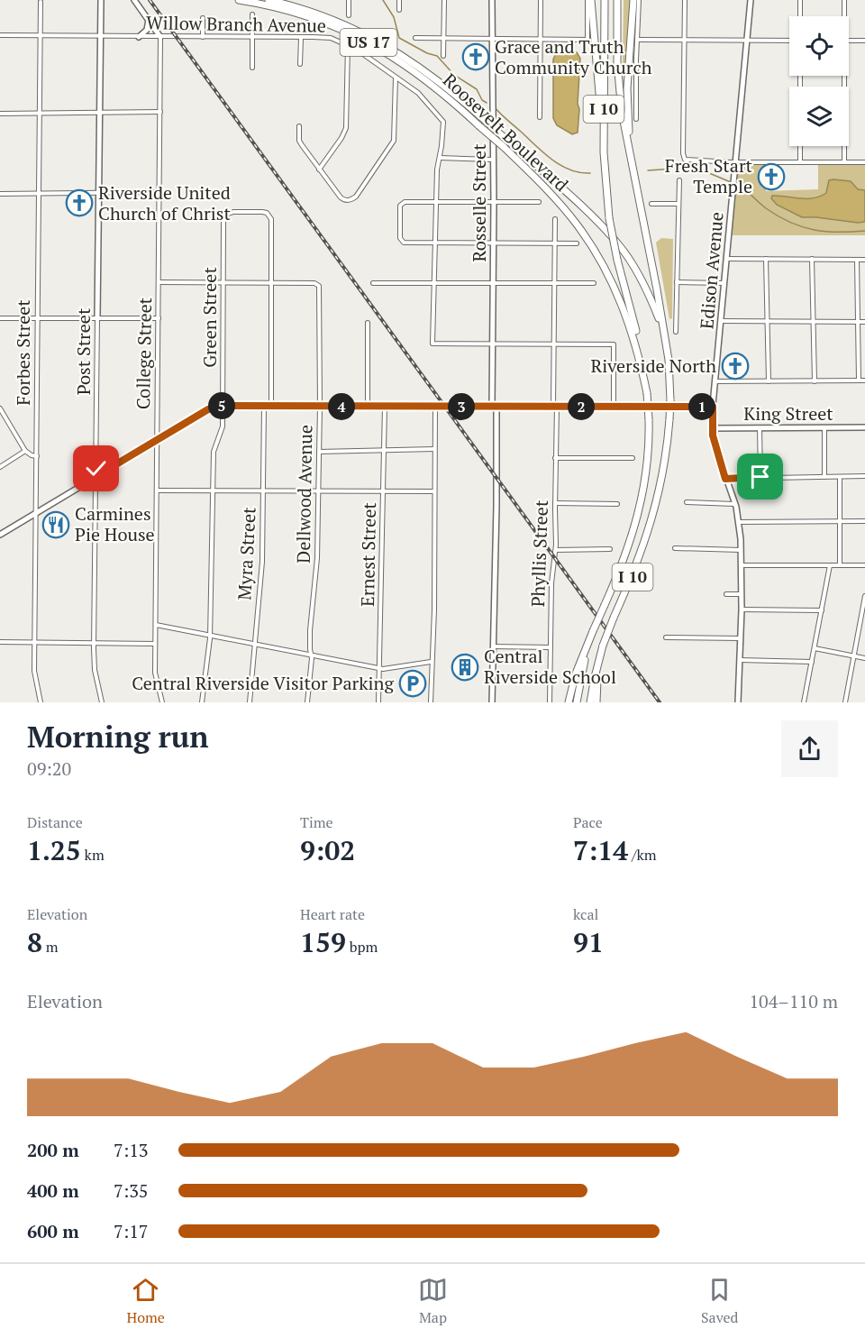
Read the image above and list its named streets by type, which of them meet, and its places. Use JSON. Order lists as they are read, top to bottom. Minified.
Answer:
{"streets":{"highway":["US 17","I 10","Roosevelt Boulevard"],"main road":["Rosselle Street","Edison Avenue","Post Street","King Street"],"street":["Willow Branch Avenue","Green Street","Forbes Street","College Street","Dellwood Avenue","Myra Street","Phyllis Street","Ernest Street"]},"crossings":[["Willow Branch Avenue","Post Street"],["Willow Branch Avenue","Forbes Street"],["Willow Branch Avenue","College Street"],["I 10","Roosevelt Boulevard"],["Edison Avenue","King Street"],["Green Street","Dellwood Avenue"]],"places":{"church":["Grace and Truth Community Church","Fresh Start Temple","Riverside United Church of Christ","Riverside North"],"restaurant":["Carmines Pie House"],"building":["Central Riverside School"],"parking":["Central Riverside Visitor Parking"]},"page":{"pins":["5","1","2","3","4"],"heading":["Morning run","09:20"],"stats":[["Distance","1.25 km"],["Time","9:02"],["Pace","7:14 /km"],["Elevation","8 m"],["Heart rate","159 bpm"],["kcal","91"]],"chart":["Elevation","104–110 m"],"list":[{"name":"200 m","note":"7:13"},{"name":"400 m","note":"7:35"},{"name":"600 m","note":"7:17"}],"tabs":["Home","Map","Saved"]}}
